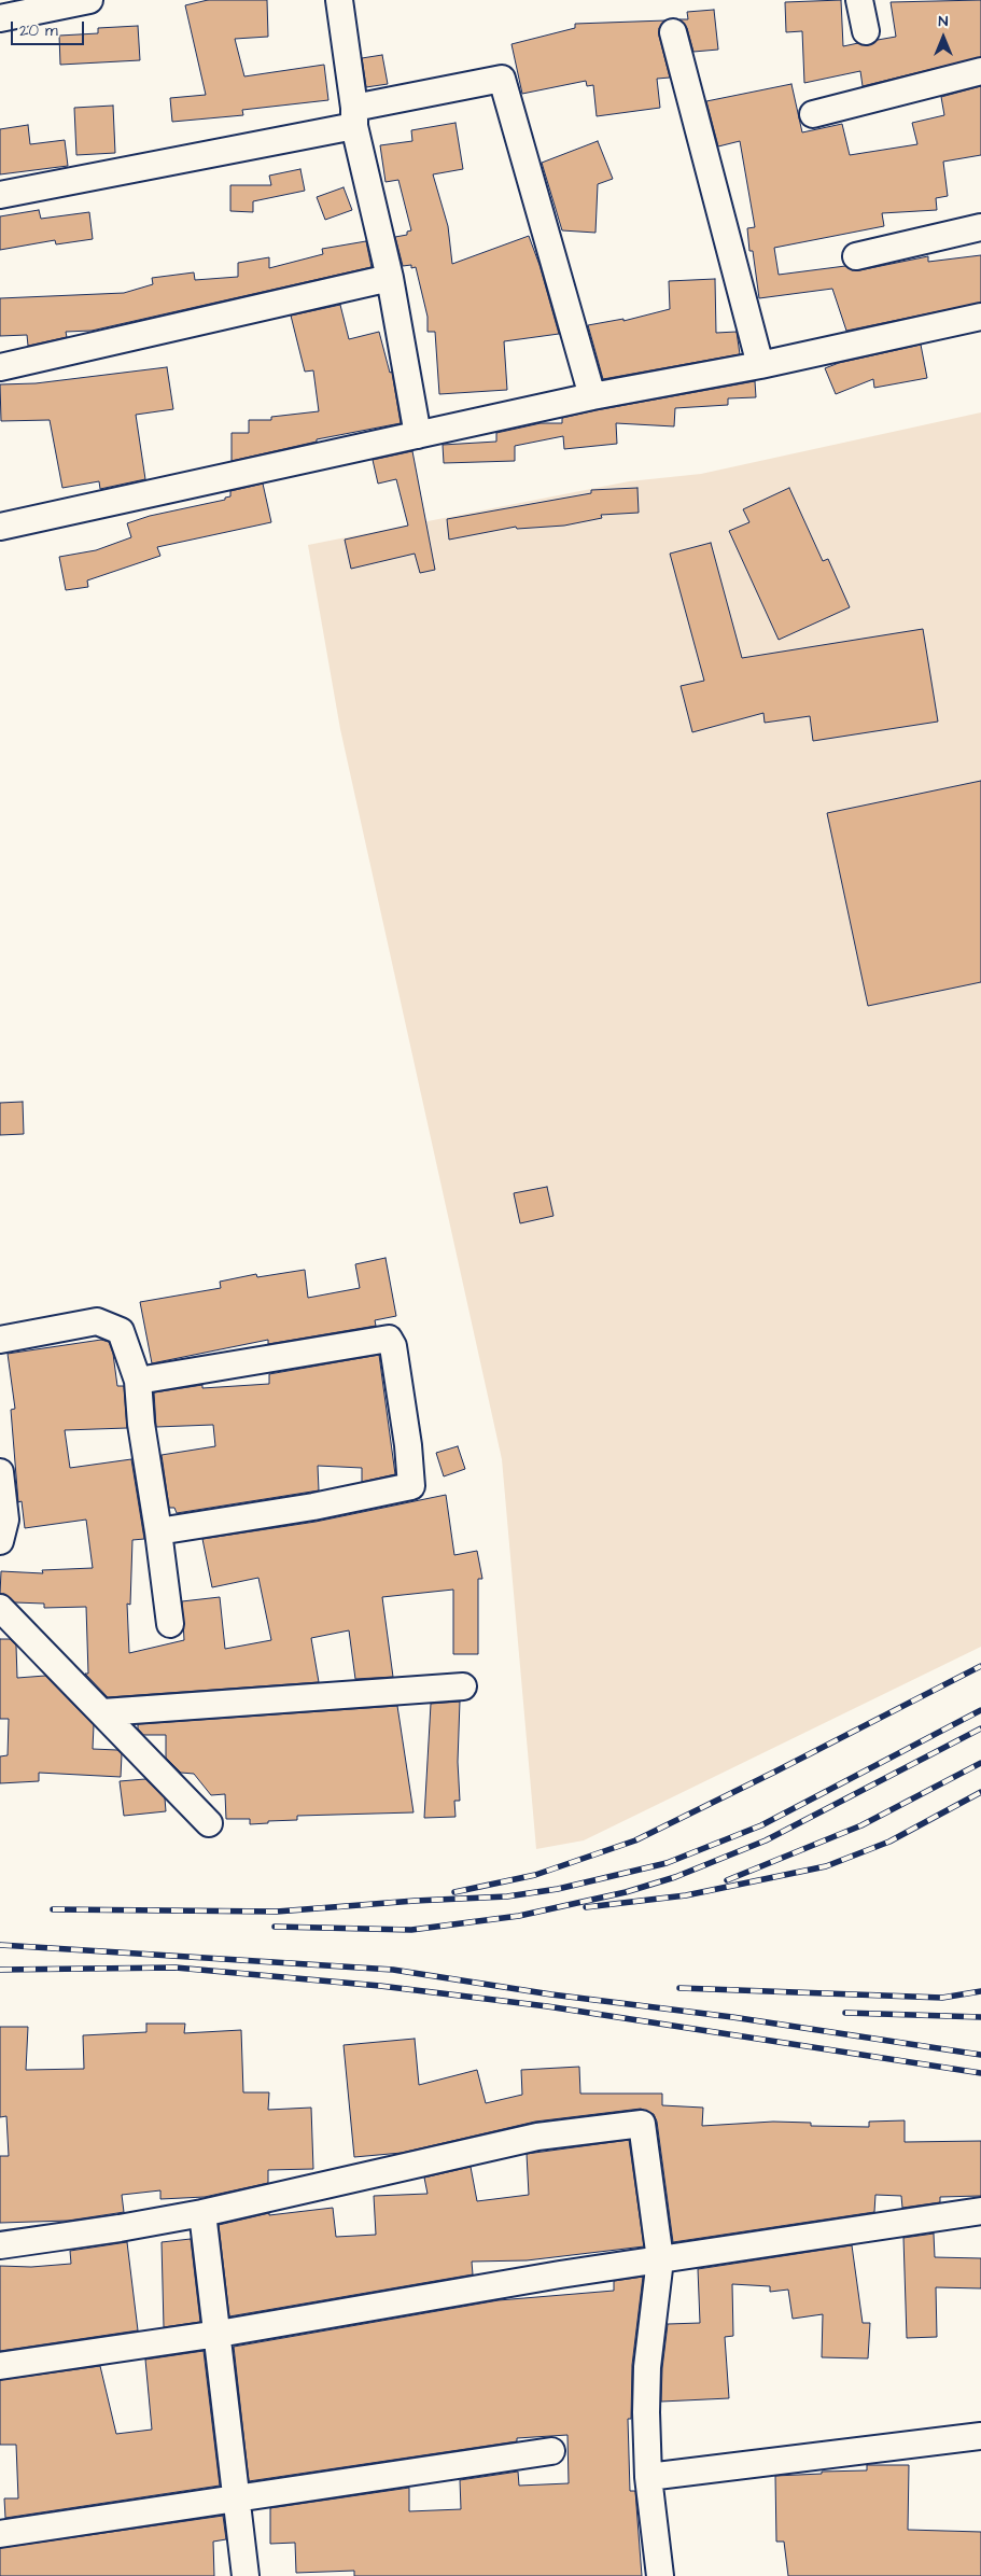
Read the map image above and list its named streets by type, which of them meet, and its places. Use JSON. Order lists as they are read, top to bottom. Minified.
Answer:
{"scale_bar":"20 m","north":"top"}
